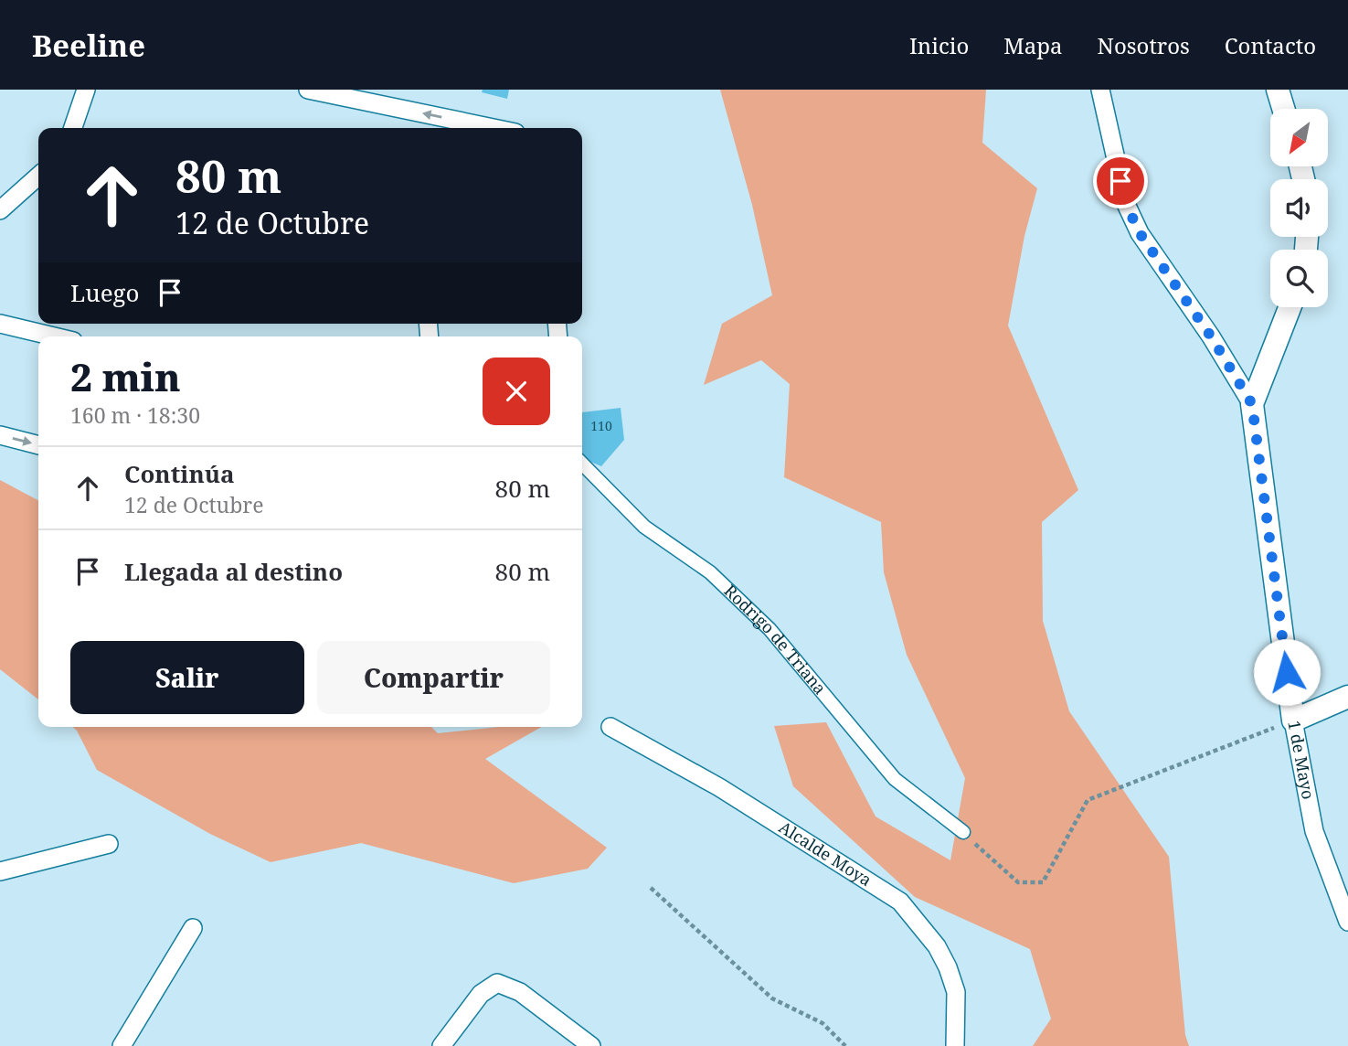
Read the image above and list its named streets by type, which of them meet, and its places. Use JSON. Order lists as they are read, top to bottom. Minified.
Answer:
{"streets":{"street":["Rodrigo de Triana","1 de Mayo","Alcalde Moya"]},"house_numbers":["110"],"north":"bottom left","page":{"header":"Beeline","nav":["Inicio","Mapa","Nosotros","Contacto"],"turn":["80 m","12 de Octubre"],"then":"Luego","heading":["2 min","160 m · 18:30"],"list":[{"name":"Continúa","note":"12 de Octubre","value":"80 m"},{"name":"Llegada al destino","value":"80 m"}],"buttons":["Salir","Compartir"]}}
